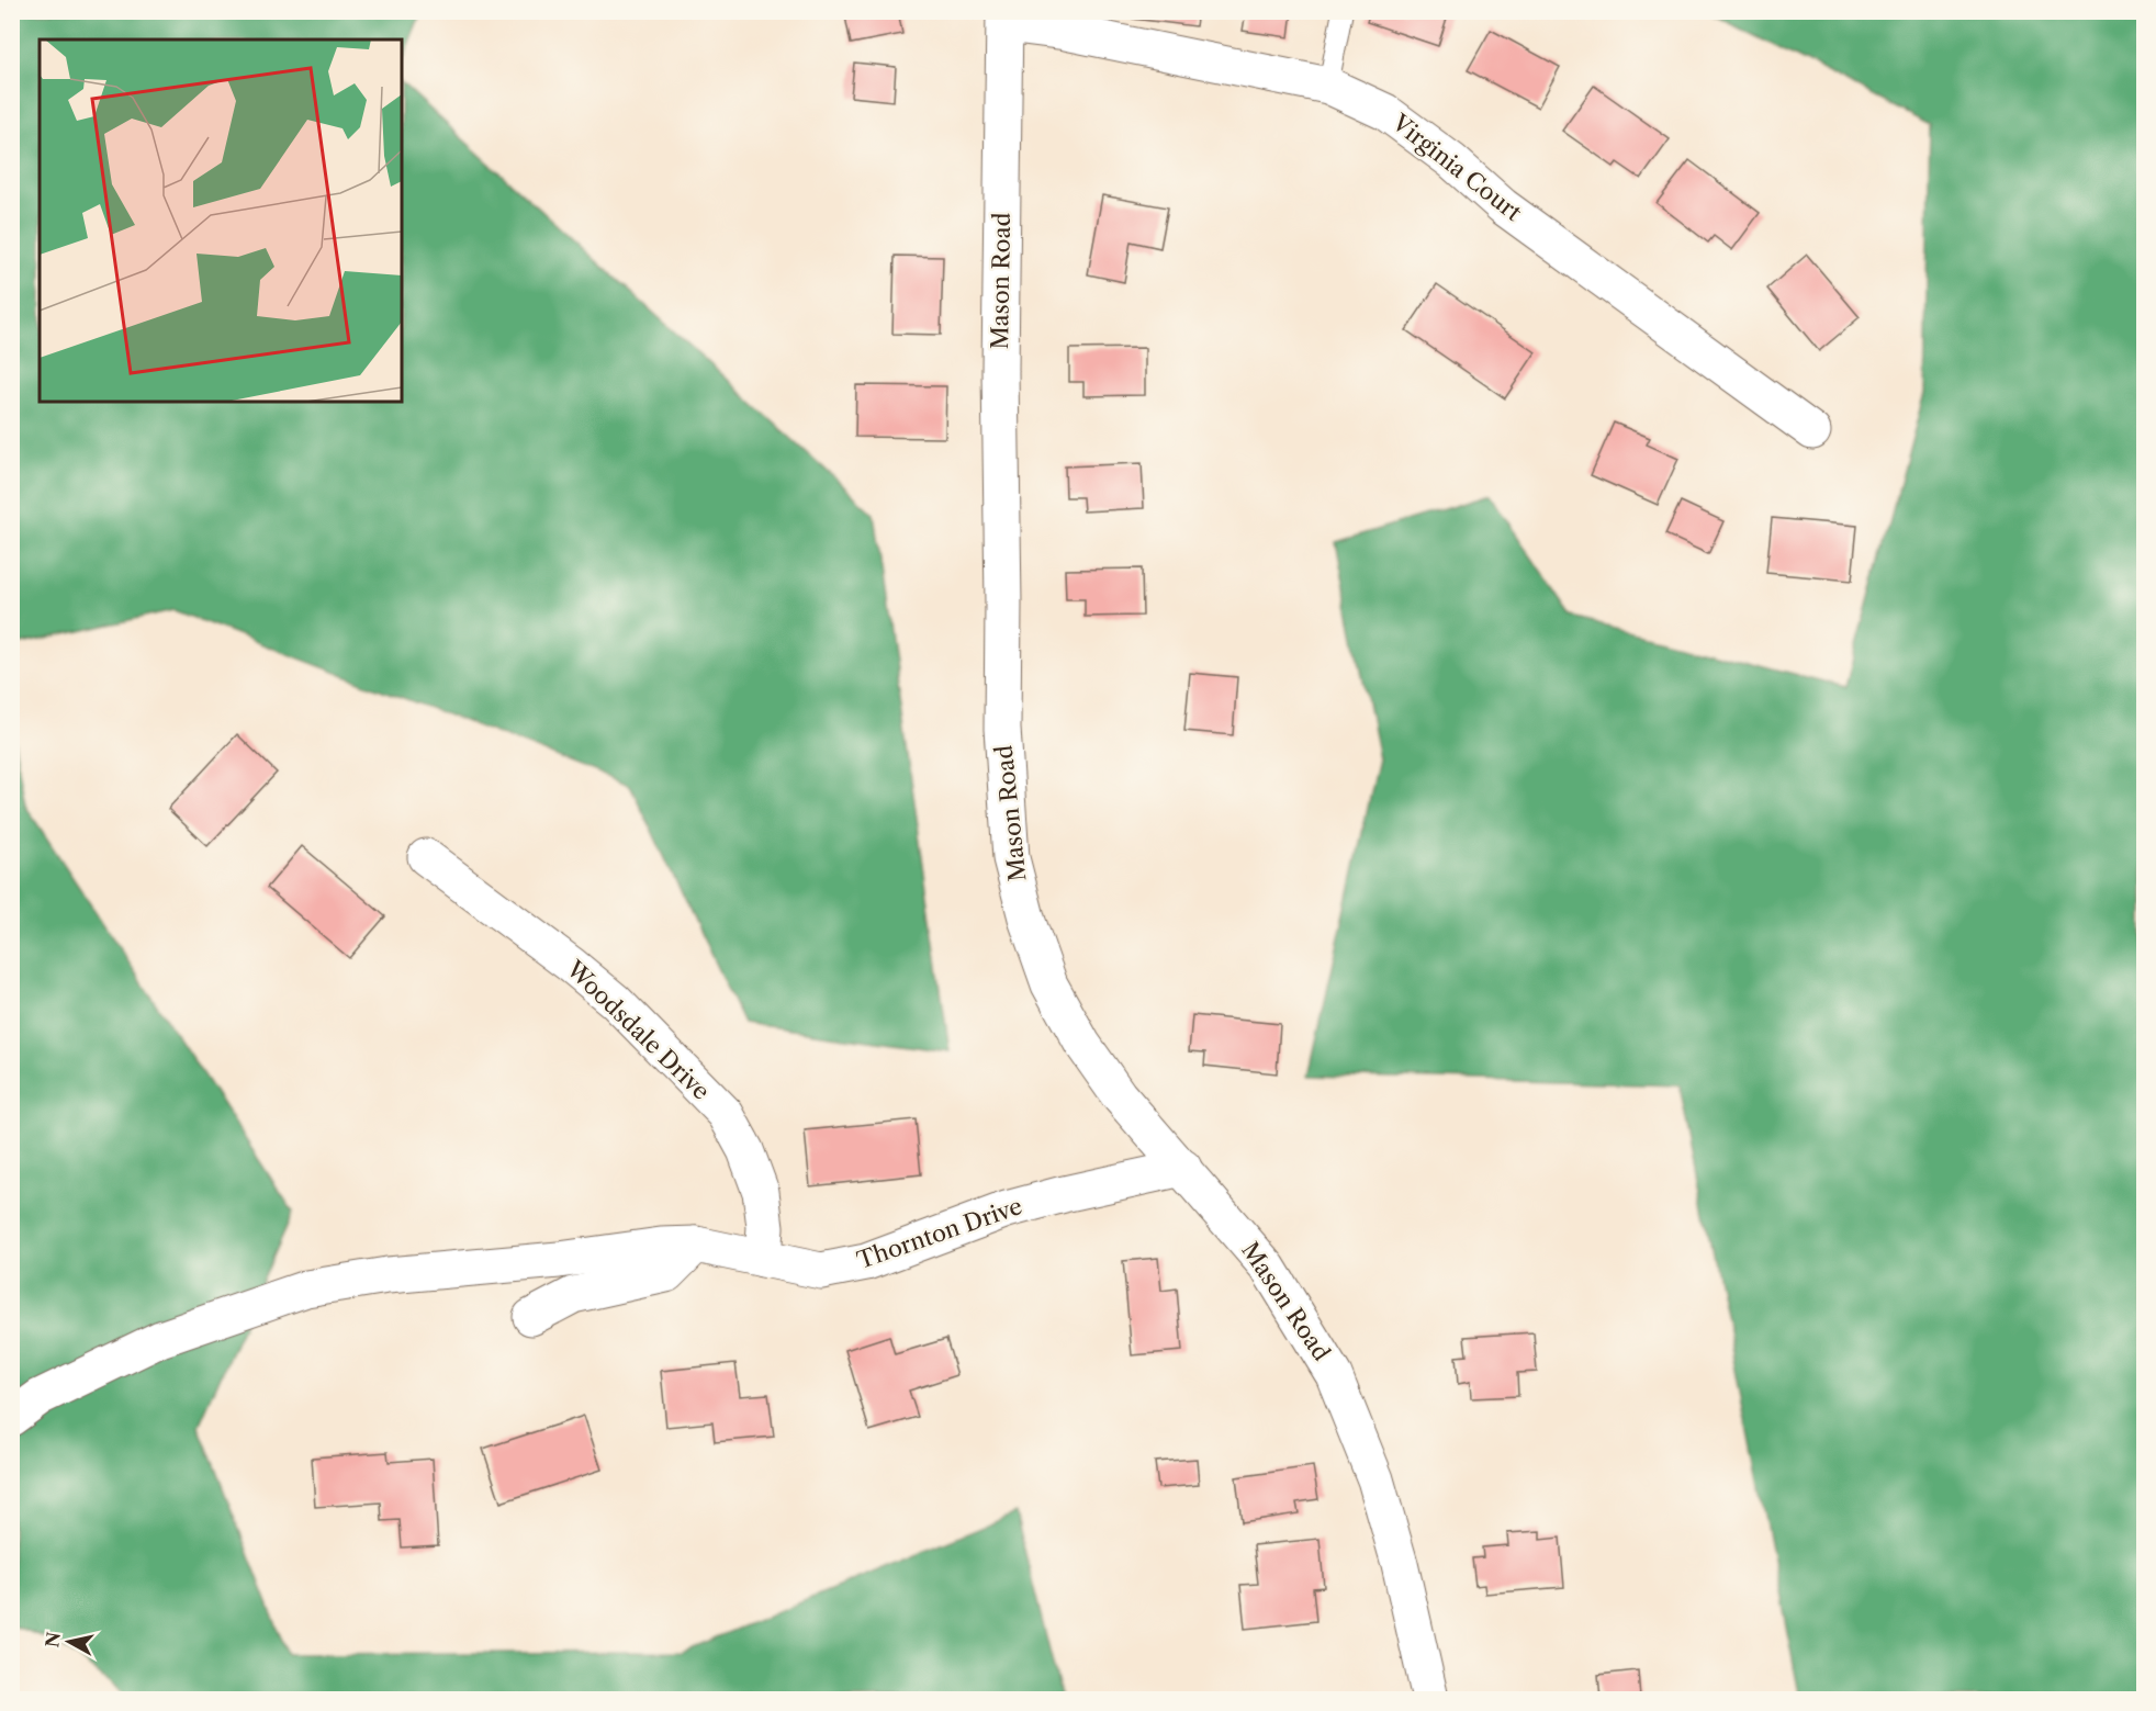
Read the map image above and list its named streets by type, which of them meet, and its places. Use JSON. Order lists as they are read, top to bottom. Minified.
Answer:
{"streets":{"street":["Virginia Court","Mason Road","Woodsdale Drive","Thornton Drive"]},"crossings":[["Virginia Court","Mason Road"],["Mason Road","Thornton Drive"],["Woodsdale Drive","Thornton Drive"]],"north":"left"}
